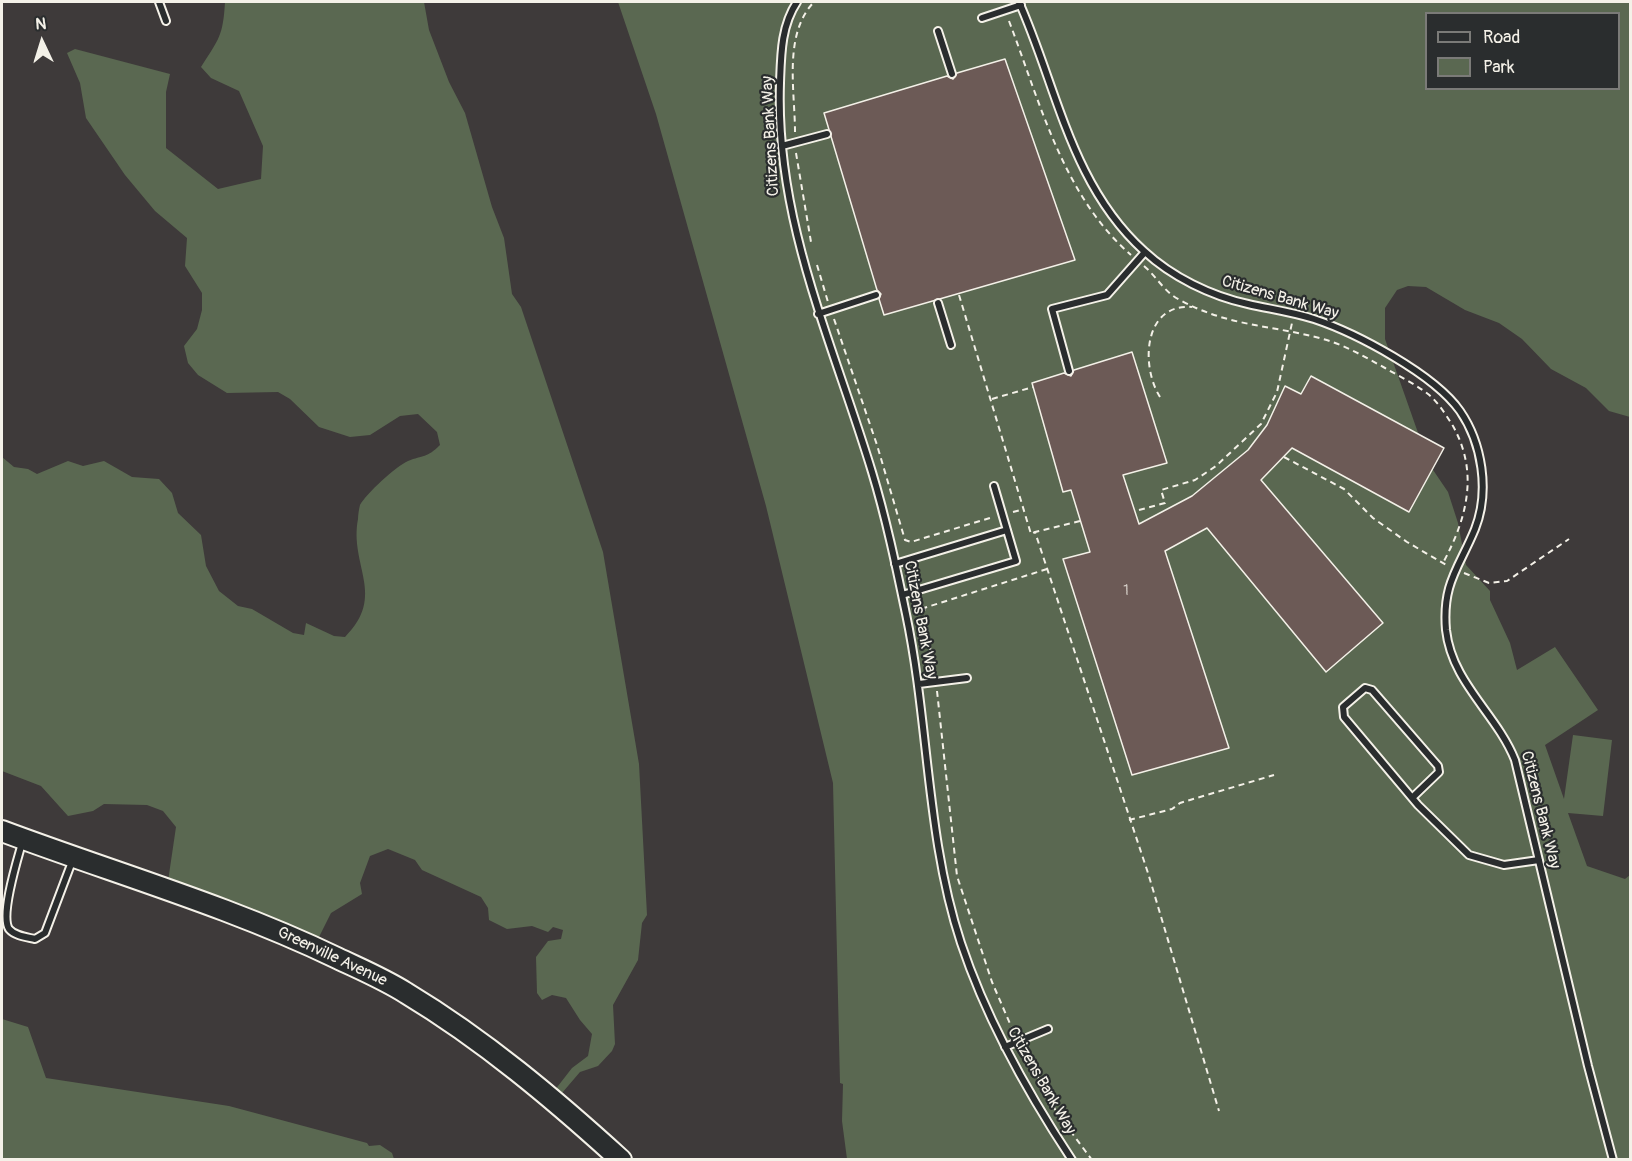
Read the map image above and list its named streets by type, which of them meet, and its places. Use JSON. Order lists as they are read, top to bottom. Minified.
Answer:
{"streets":{"main road":["Greenville Avenue"],"lane":["Citizens Bank Way"]},"house_numbers":["1"],"legend":["Road","Park"],"north":"top"}
